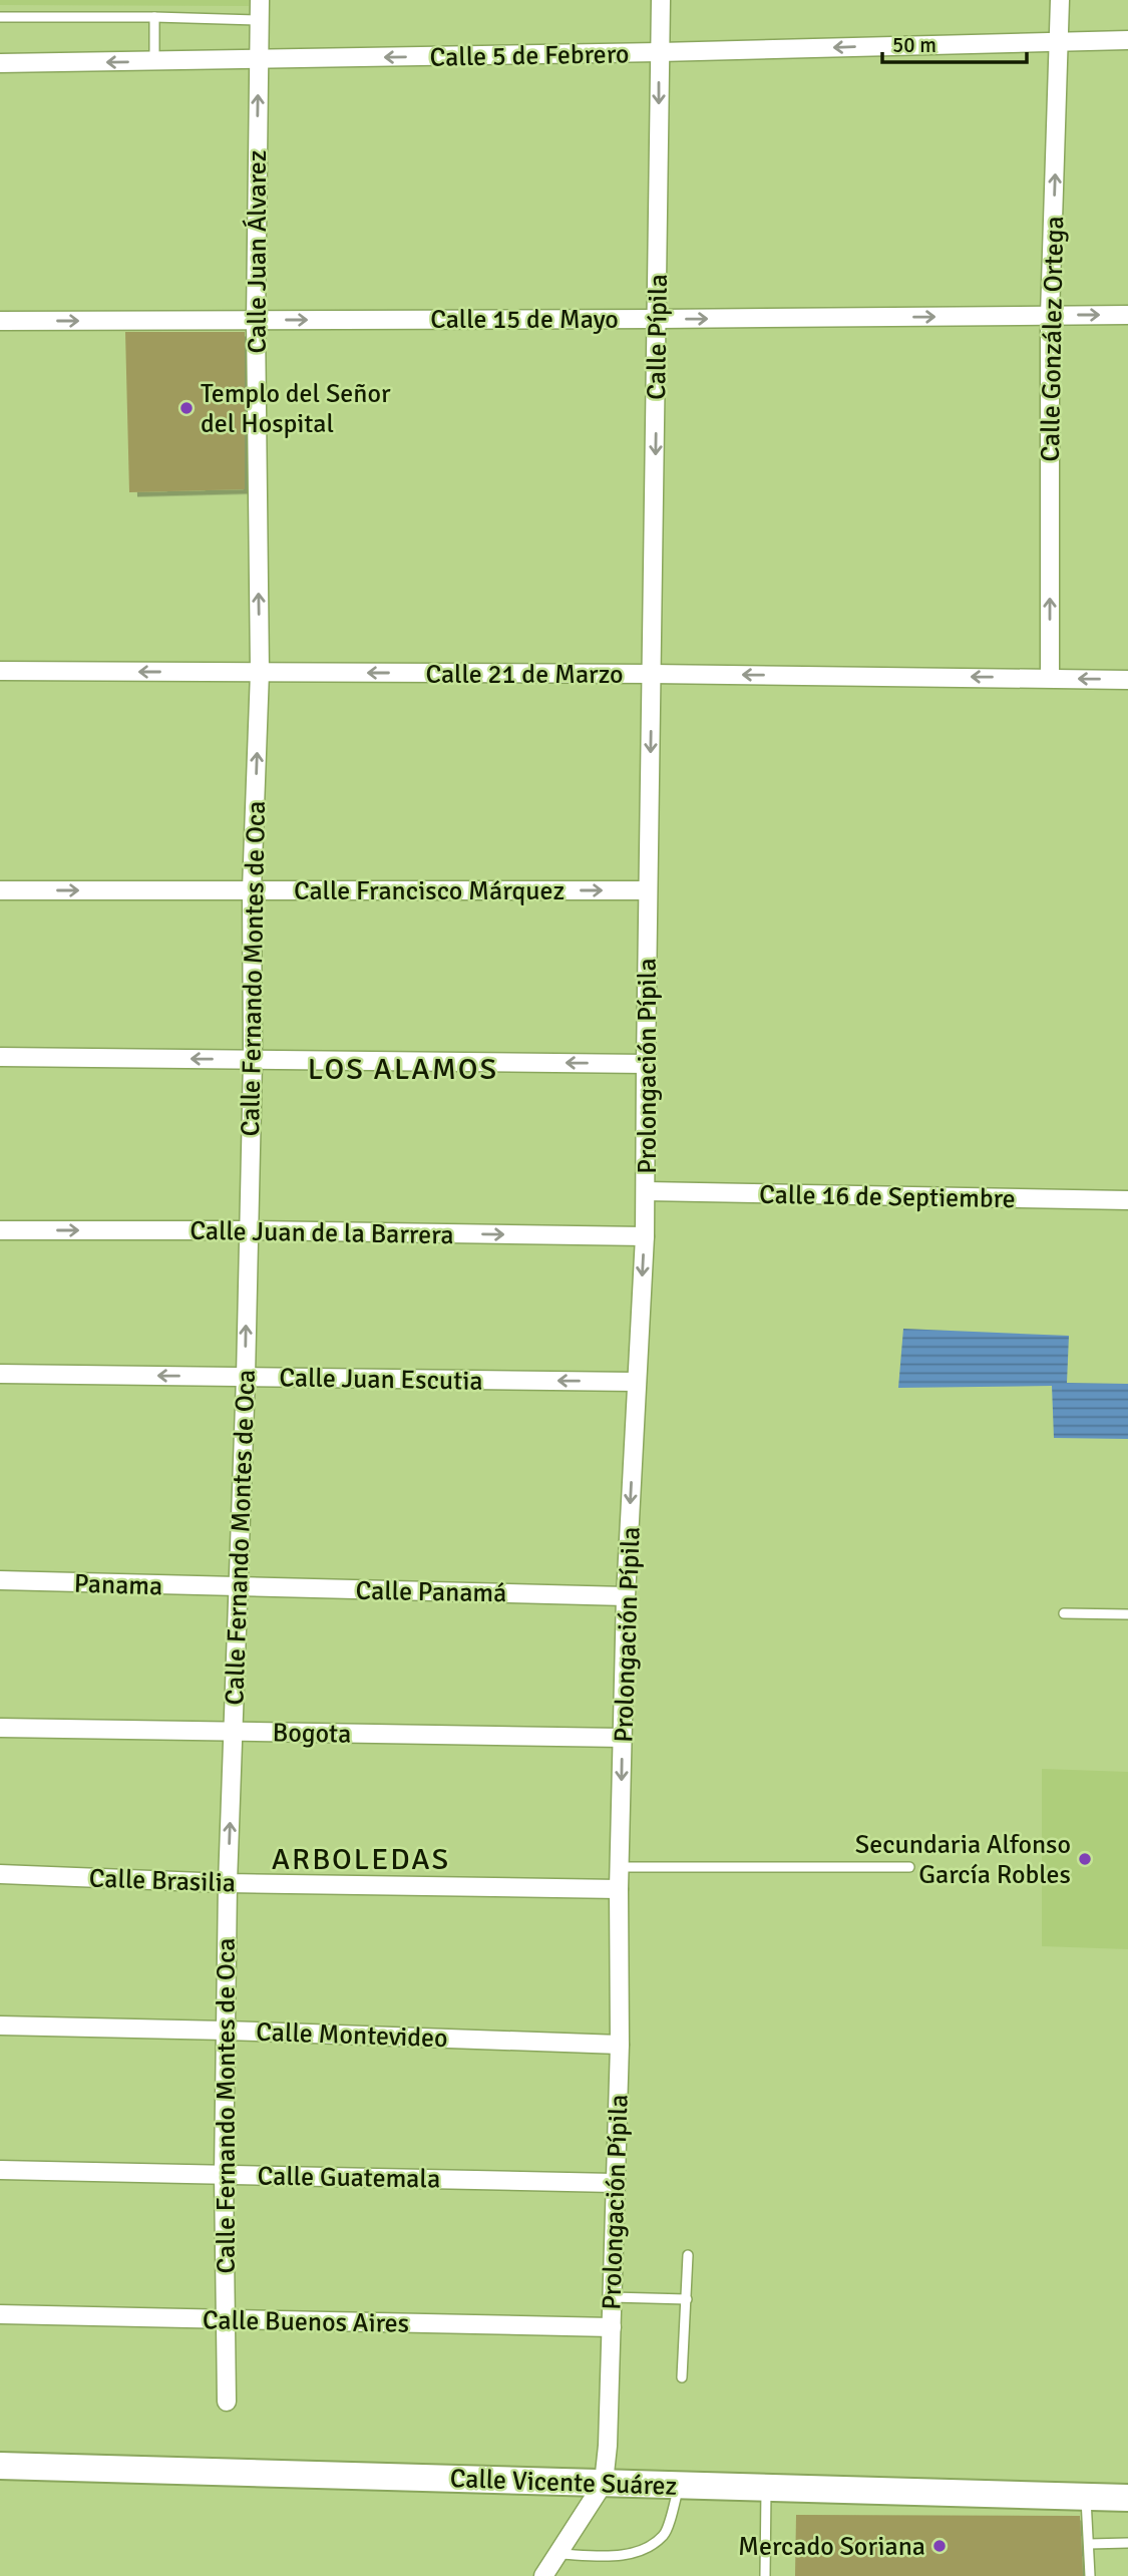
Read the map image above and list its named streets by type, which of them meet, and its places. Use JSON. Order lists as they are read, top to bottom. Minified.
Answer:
{"streets":{"main road":["Calle Vicente Suárez"],"street":["Calle 5 de Febrero","Calle Juan Álvarez","Calle 15 de Mayo","Calle Pípila","Calle González Ortega","Calle 21 de Marzo","Calle Francisco Márquez","Calle Fernando Montes de Oca","Prolongación Pípila","Calle 16 de Septiembre","Calle Juan de la Barrera","Calle Juan Escutia","Panama","Calle Panamá","Bogota","Calle Brasilia","Calle Montevideo","Calle Guatemala","Calle Buenos Aires"]},"crossings":[["Calle 5 de Febrero","Calle Juan Álvarez"],["Calle 5 de Febrero","Calle Pípila"],["Calle 5 de Febrero","Calle González Ortega"],["Calle Juan Álvarez","Calle 15 de Mayo"],["Calle Juan Álvarez","Calle 21 de Marzo"],["Calle Juan Álvarez","Calle Fernando Montes de Oca"],["Calle 15 de Mayo","Calle Pípila"],["Calle 15 de Mayo","Calle González Ortega"],["Calle Pípila","Calle 21 de Marzo"],["Calle Pípila","Prolongación Pípila"],["Calle González Ortega","Calle 21 de Marzo"],["Calle 21 de Marzo","Calle Fernando Montes de Oca"],["Calle 21 de Marzo","Prolongación Pípila"],["Calle Francisco Márquez","Calle Fernando Montes de Oca"],["Calle Francisco Márquez","Prolongación Pípila"],["Calle Fernando Montes de Oca","Calle Juan de la Barrera"],["Calle Fernando Montes de Oca","Calle Juan Escutia"],["Calle Fernando Montes de Oca","Panama"],["Calle Fernando Montes de Oca","Calle Panamá"],["Calle Fernando Montes de Oca","Bogota"],["Calle Fernando Montes de Oca","Calle Brasilia"],["Calle Fernando Montes de Oca","Calle Montevideo"],["Calle Fernando Montes de Oca","Calle Guatemala"],["Calle Fernando Montes de Oca","Calle Buenos Aires"],["Prolongación Pípila","Calle 16 de Septiembre"],["Prolongación Pípila","Calle Juan de la Barrera"],["Prolongación Pípila","Calle Juan Escutia"],["Prolongación Pípila","Calle Panamá"],["Prolongación Pípila","Bogota"],["Prolongación Pípila","Calle Brasilia"],["Prolongación Pípila","Calle Montevideo"],["Prolongación Pípila","Calle Guatemala"],["Prolongación Pípila","Calle Buenos Aires"],["Prolongación Pípila","Calle Vicente Suárez"],["Panama","Calle Panamá"]],"one_way":["Calle 5 de Febrero","Calle Juan Álvarez","Calle 15 de Mayo","Calle Pípila","Calle González Ortega","Calle 21 de Marzo","Calle Francisco Márquez","Prolongación Pípila","Calle Juan de la Barrera","Calle Juan Escutia"],"districts":["LOS ALAMOS","ARBOLEDAS"],"places":["Templo del Señor del Hospital","Secundaria Alfonso García Robles","Mercado Soriana"],"scale_bar":"50 m"}
